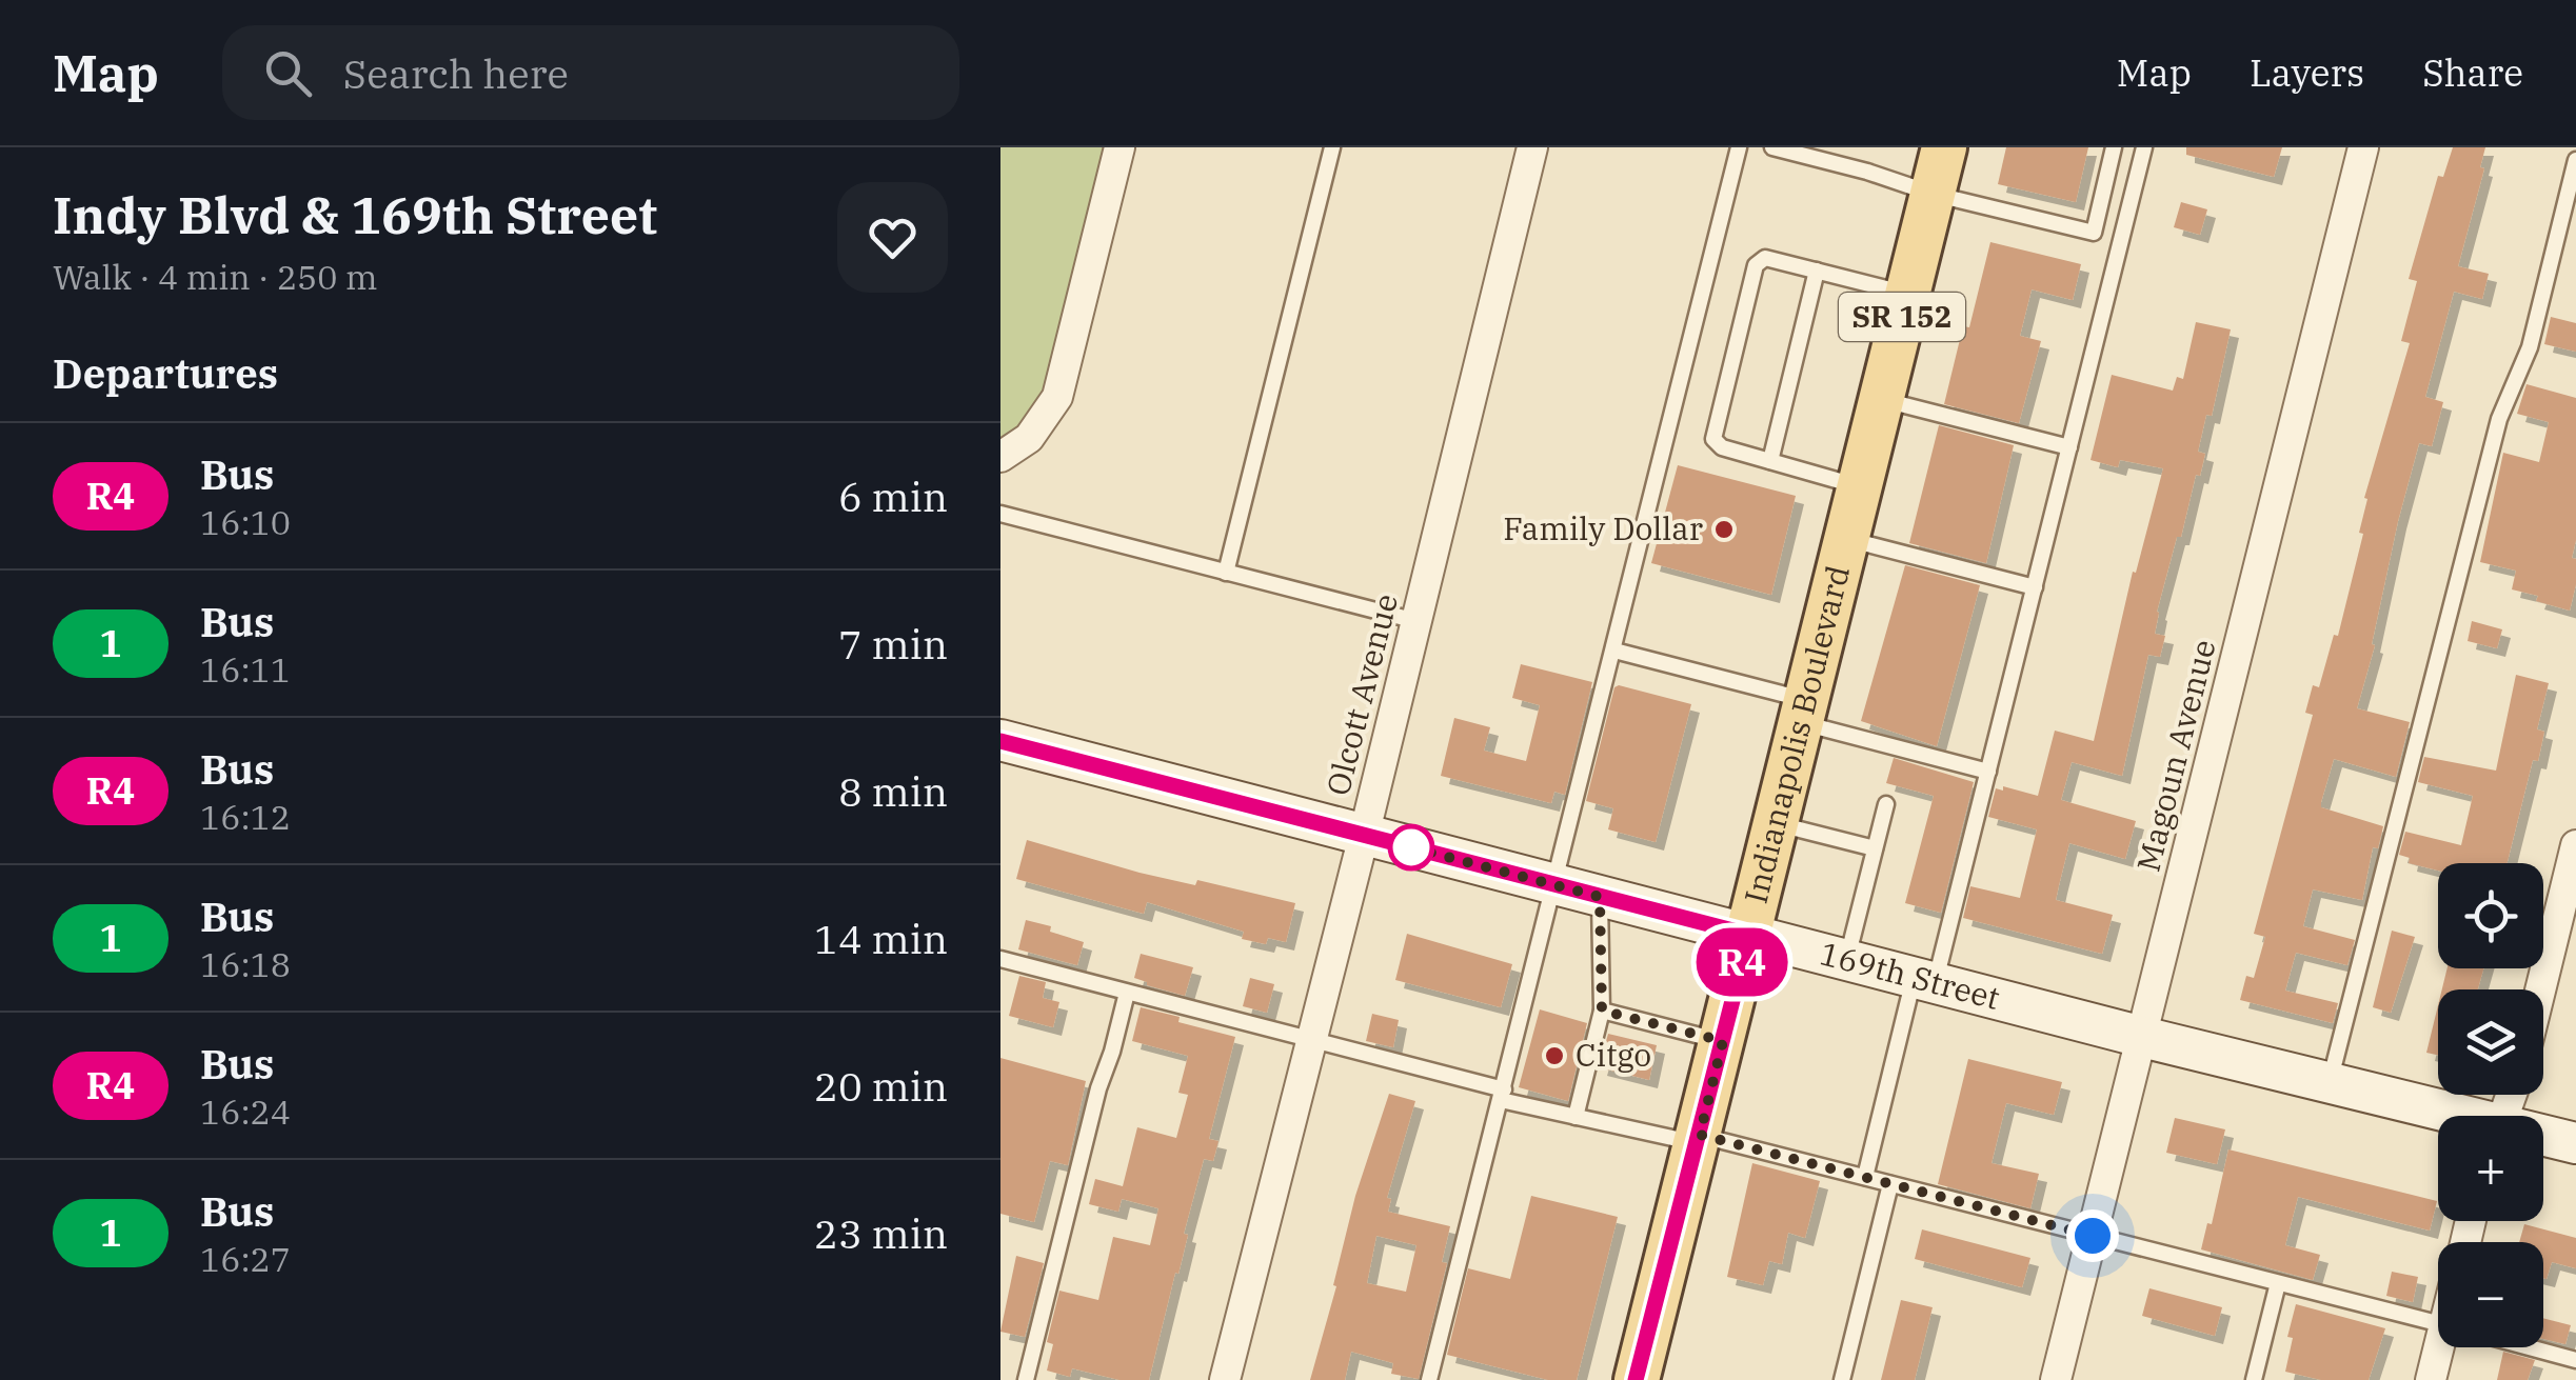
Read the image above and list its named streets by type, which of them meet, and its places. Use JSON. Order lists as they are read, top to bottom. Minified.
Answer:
{"streets":{"main road":["SR 152","Indianapolis Boulevard"],"street":["Olcott Avenue","Magoun Avenue","169th Street"]},"crossings":[["Olcott Avenue","169th Street"],["Indianapolis Boulevard","169th Street"],["Magoun Avenue","169th Street"]],"places":["Family Dollar","Citgo"],"lines":["bus line R4"],"page":{"header":"Map","search":"Search here","nav":["Map","Layers","Share"],"heading":[["Indy Blvd & 169th Street","Walk · 4 min · 250 m"],"Departures"],"on_map":"R4","list":[{"mark":"R4","name":"Bus","note":"16:10","value":"6 min"},{"mark":"1","name":"Bus","note":"16:11","value":"7 min"},{"mark":"R4","name":"Bus","note":"16:12","value":"8 min"},{"mark":"1","name":"Bus","note":"16:18","value":"14 min"},{"mark":"R4","name":"Bus","note":"16:24","value":"20 min"},{"mark":"1","name":"Bus","note":"16:27","value":"23 min"}],"map_buttons":["+","−"]}}
